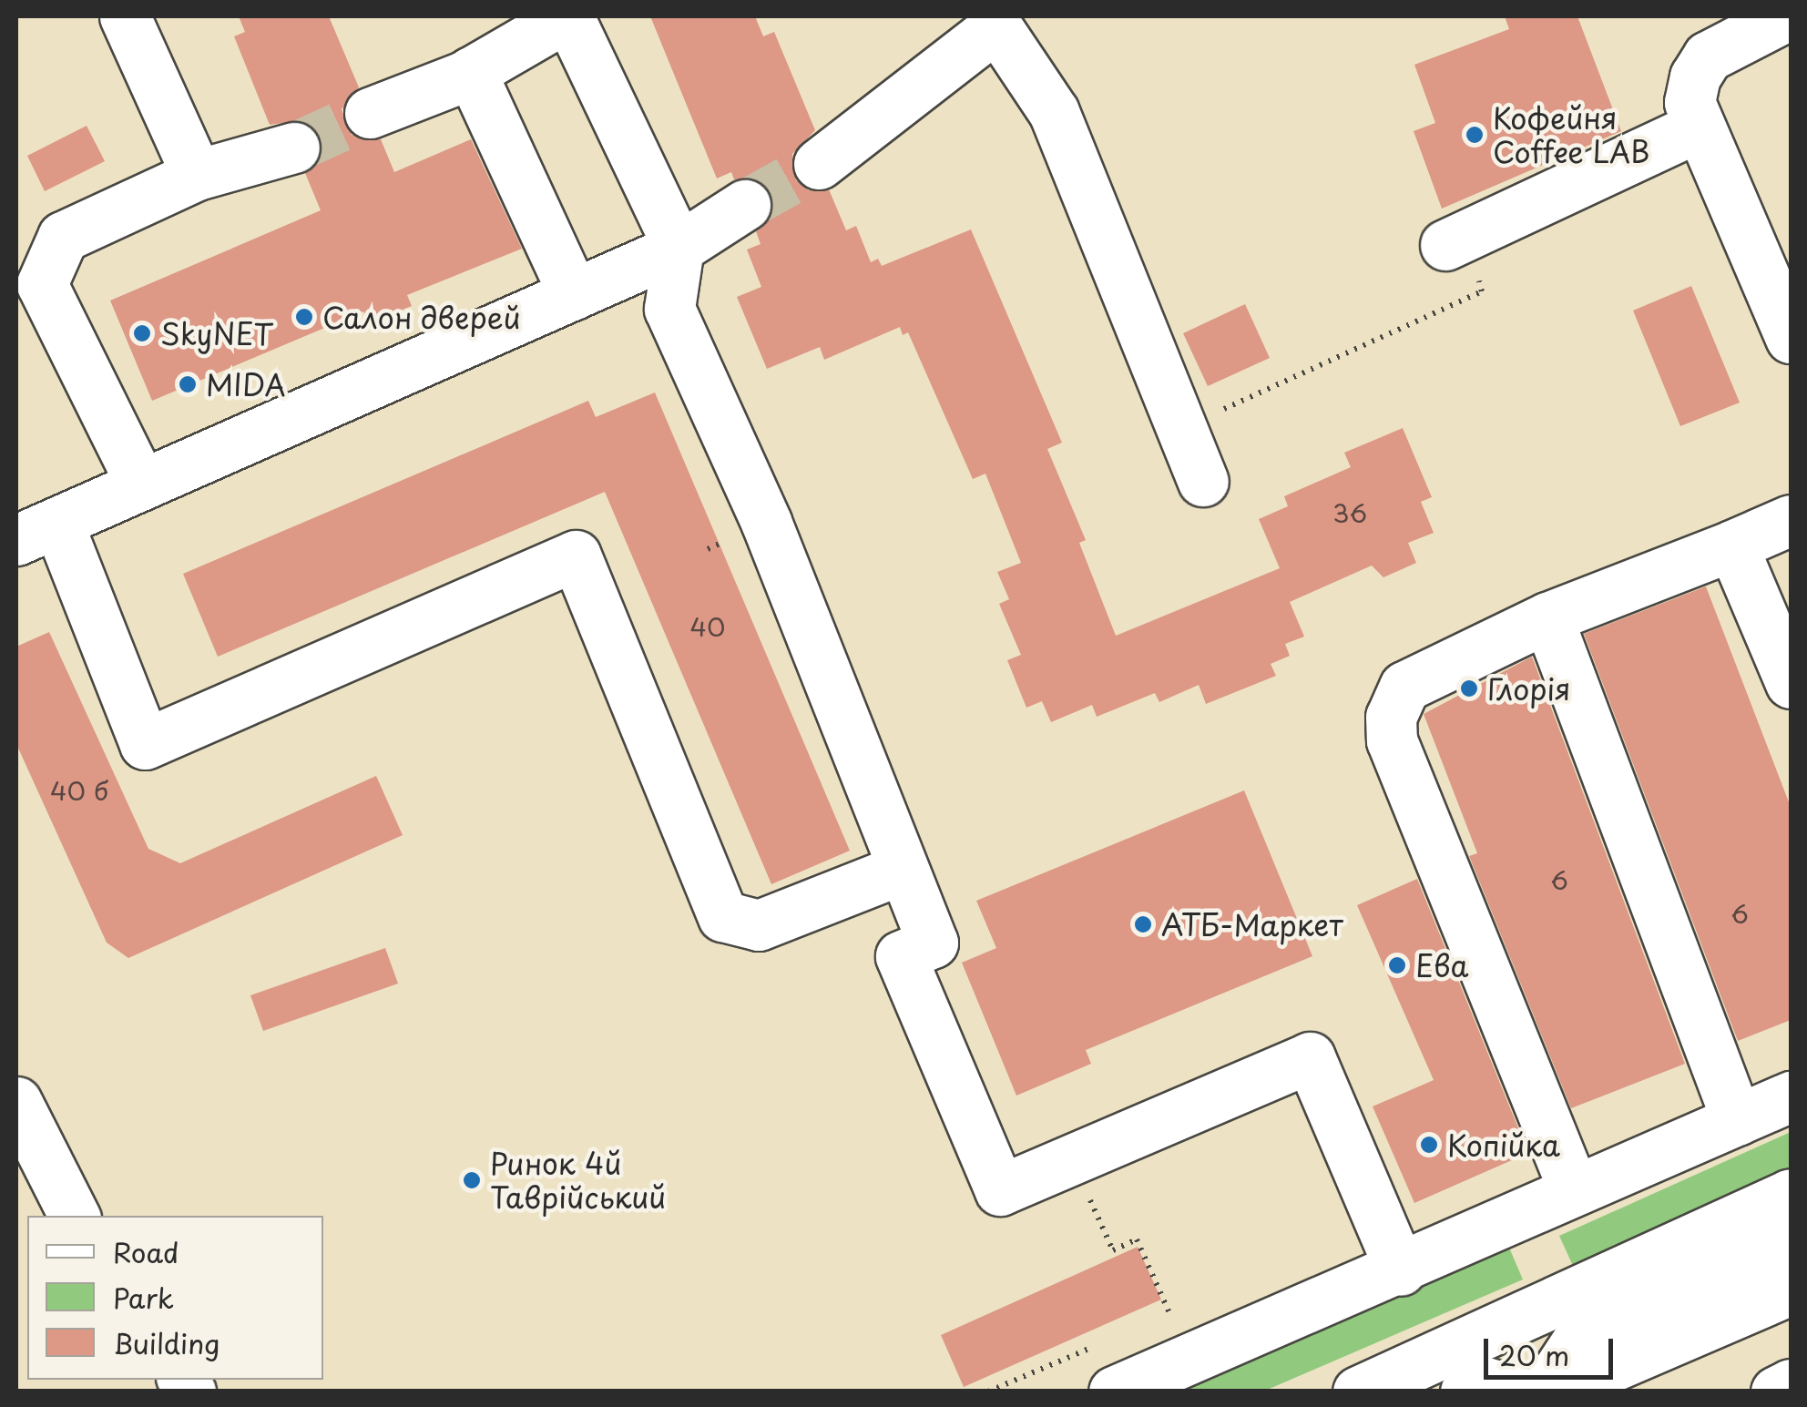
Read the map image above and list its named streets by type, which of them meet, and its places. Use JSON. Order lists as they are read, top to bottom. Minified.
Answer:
{"places":["Кофейня Coffee LAB","Салон дверей","SkyNET","MIDA","Глорія","АТБ-Маркет","Ева","Копійка","Ринок 4й Таврійський"],"house_numbers":["36","40","40 б","6","6"],"legend":["Road","Park","Building"],"scale_bar":"20 m"}
